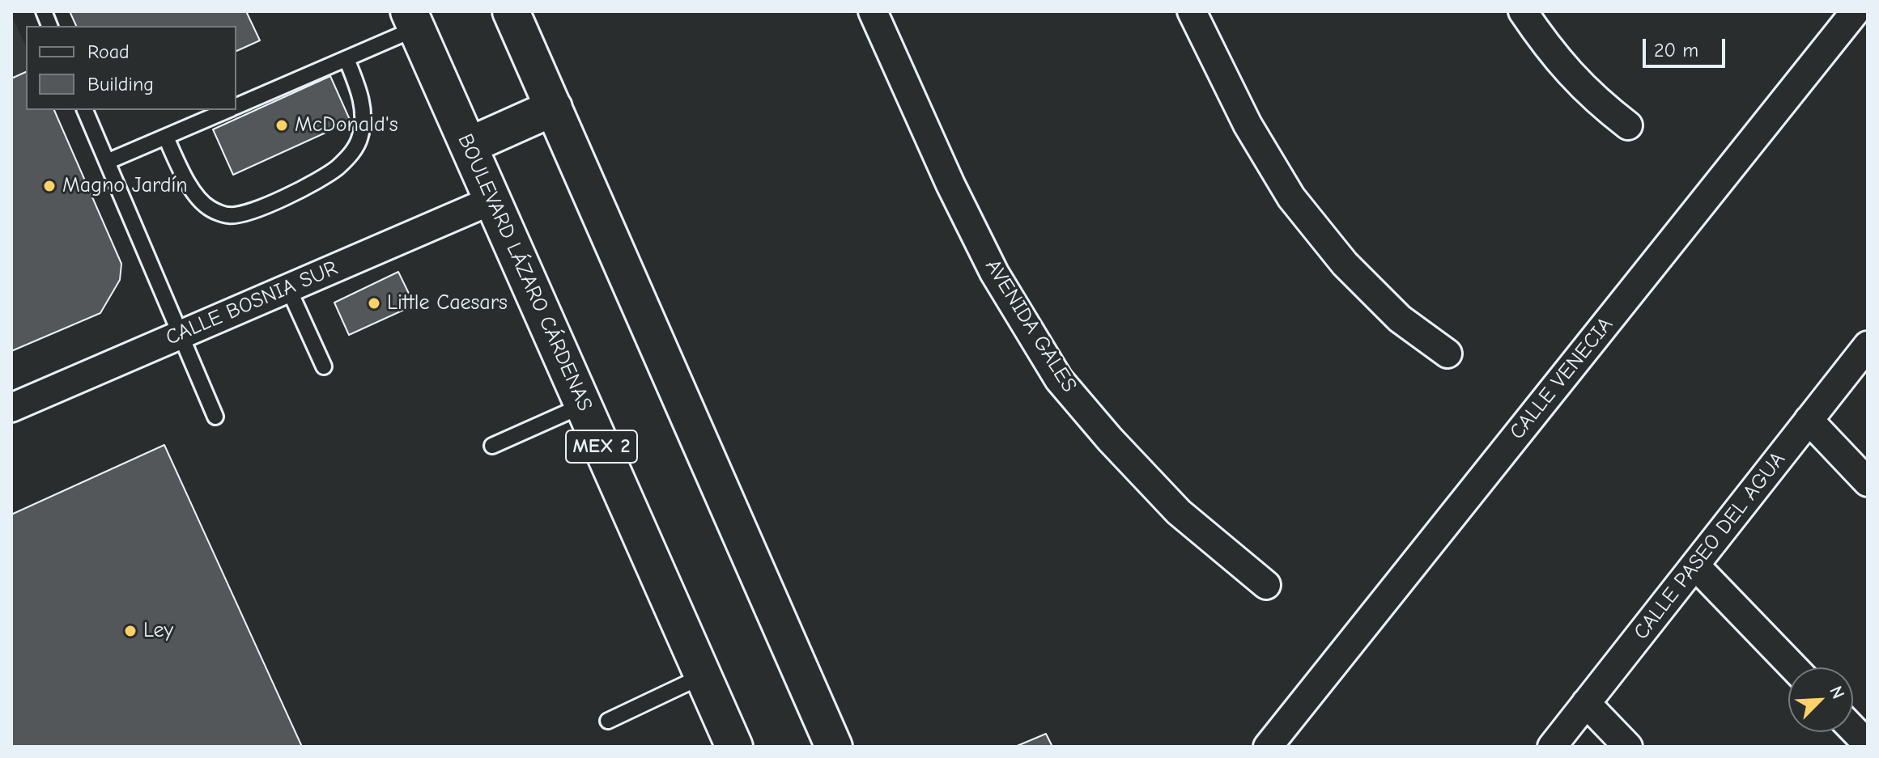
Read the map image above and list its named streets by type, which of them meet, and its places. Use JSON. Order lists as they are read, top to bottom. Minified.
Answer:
{"streets":{"main road":["BOULEVARD LÁZARO CÁRDENAS","MEX 2"],"street":["CALLE BOSNIA SUR","AVENIDA GALES","CALLE VENECIA","CALLE PASEO DEL AGUA"]},"crossings":[["BOULEVARD LÁZARO CÁRDENAS","CALLE BOSNIA SUR"]],"places":["McDonald's","Magno Jardín","Little Caesars","Ley"],"legend":["Road","Building"],"scale_bar":"20 m","north":"top right"}
